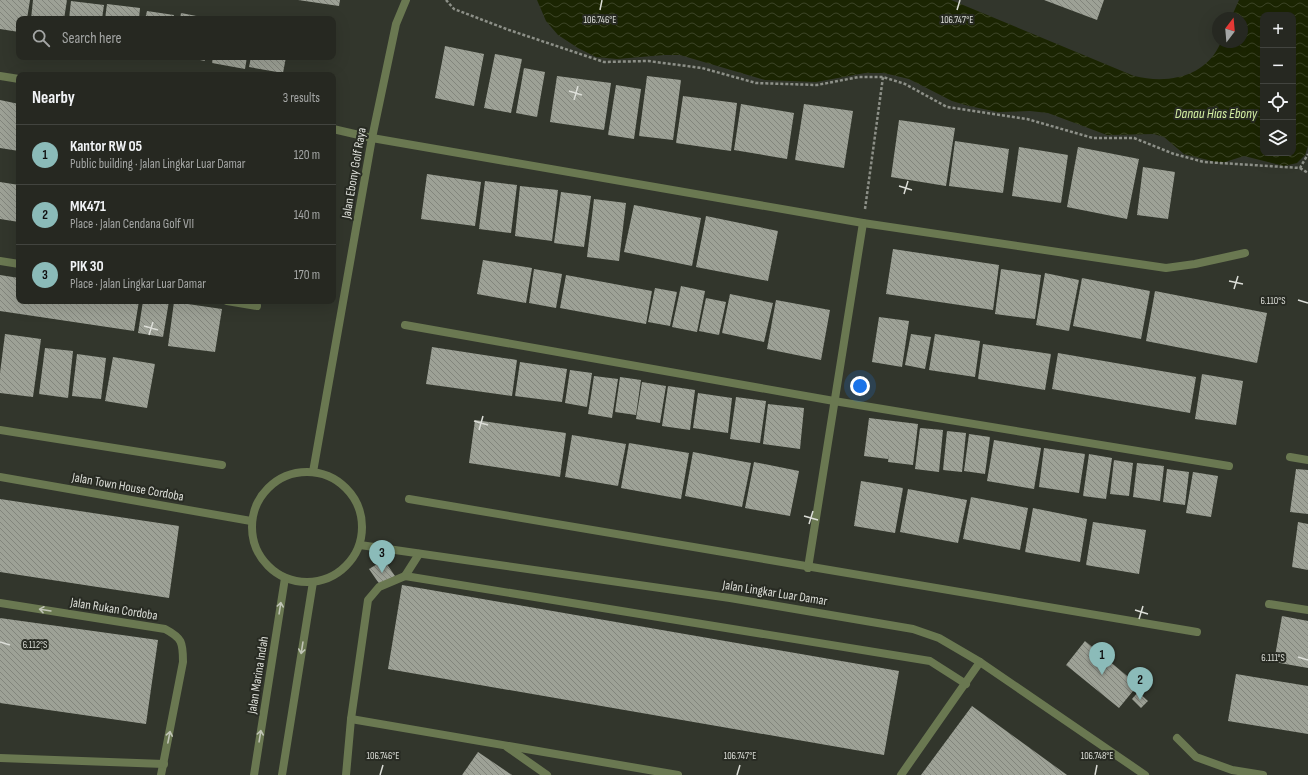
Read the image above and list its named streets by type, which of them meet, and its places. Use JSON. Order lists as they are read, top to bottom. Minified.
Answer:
{"streets":{"street":["Jalan Ebony Golf Raya","Jalan Town House Cordoba","Jalan Lingkar Luar Damar","Jalan Rukan Cordoba","Jalan Marina Indah"]},"crossings":[["Jalan Ebony Golf Raya","Jalan Town House Cordoba"],["Jalan Ebony Golf Raya","Jalan Lingkar Luar Damar"],["Jalan Ebony Golf Raya","Jalan Marina Indah"],["Jalan Town House Cordoba","Jalan Lingkar Luar Damar"],["Jalan Town House Cordoba","Jalan Marina Indah"],["Jalan Lingkar Luar Damar","Jalan Marina Indah"]],"water":["Danau Hias Ebony"],"north":"top","page":{"map_buttons":["+","−"],"search":"Search here","heading":["Nearby","3 results"],"list":[{"mark":"1","name":"Kantor RW 05","note":"Public building · Jalan Lingkar Luar Damar","value":"120 m"},{"mark":"2","name":"MK471","note":"Place · Jalan Cendana Golf VII","value":"140 m"},{"mark":"3","name":"PIK 30","note":"Place · Jalan Lingkar Luar Damar","value":"170 m"}],"pins":["3","1","2"]},"coordinates":["106.746°E","106.747°E","6.110°S","6.112°S","6.111°S","106.748°E"]}
